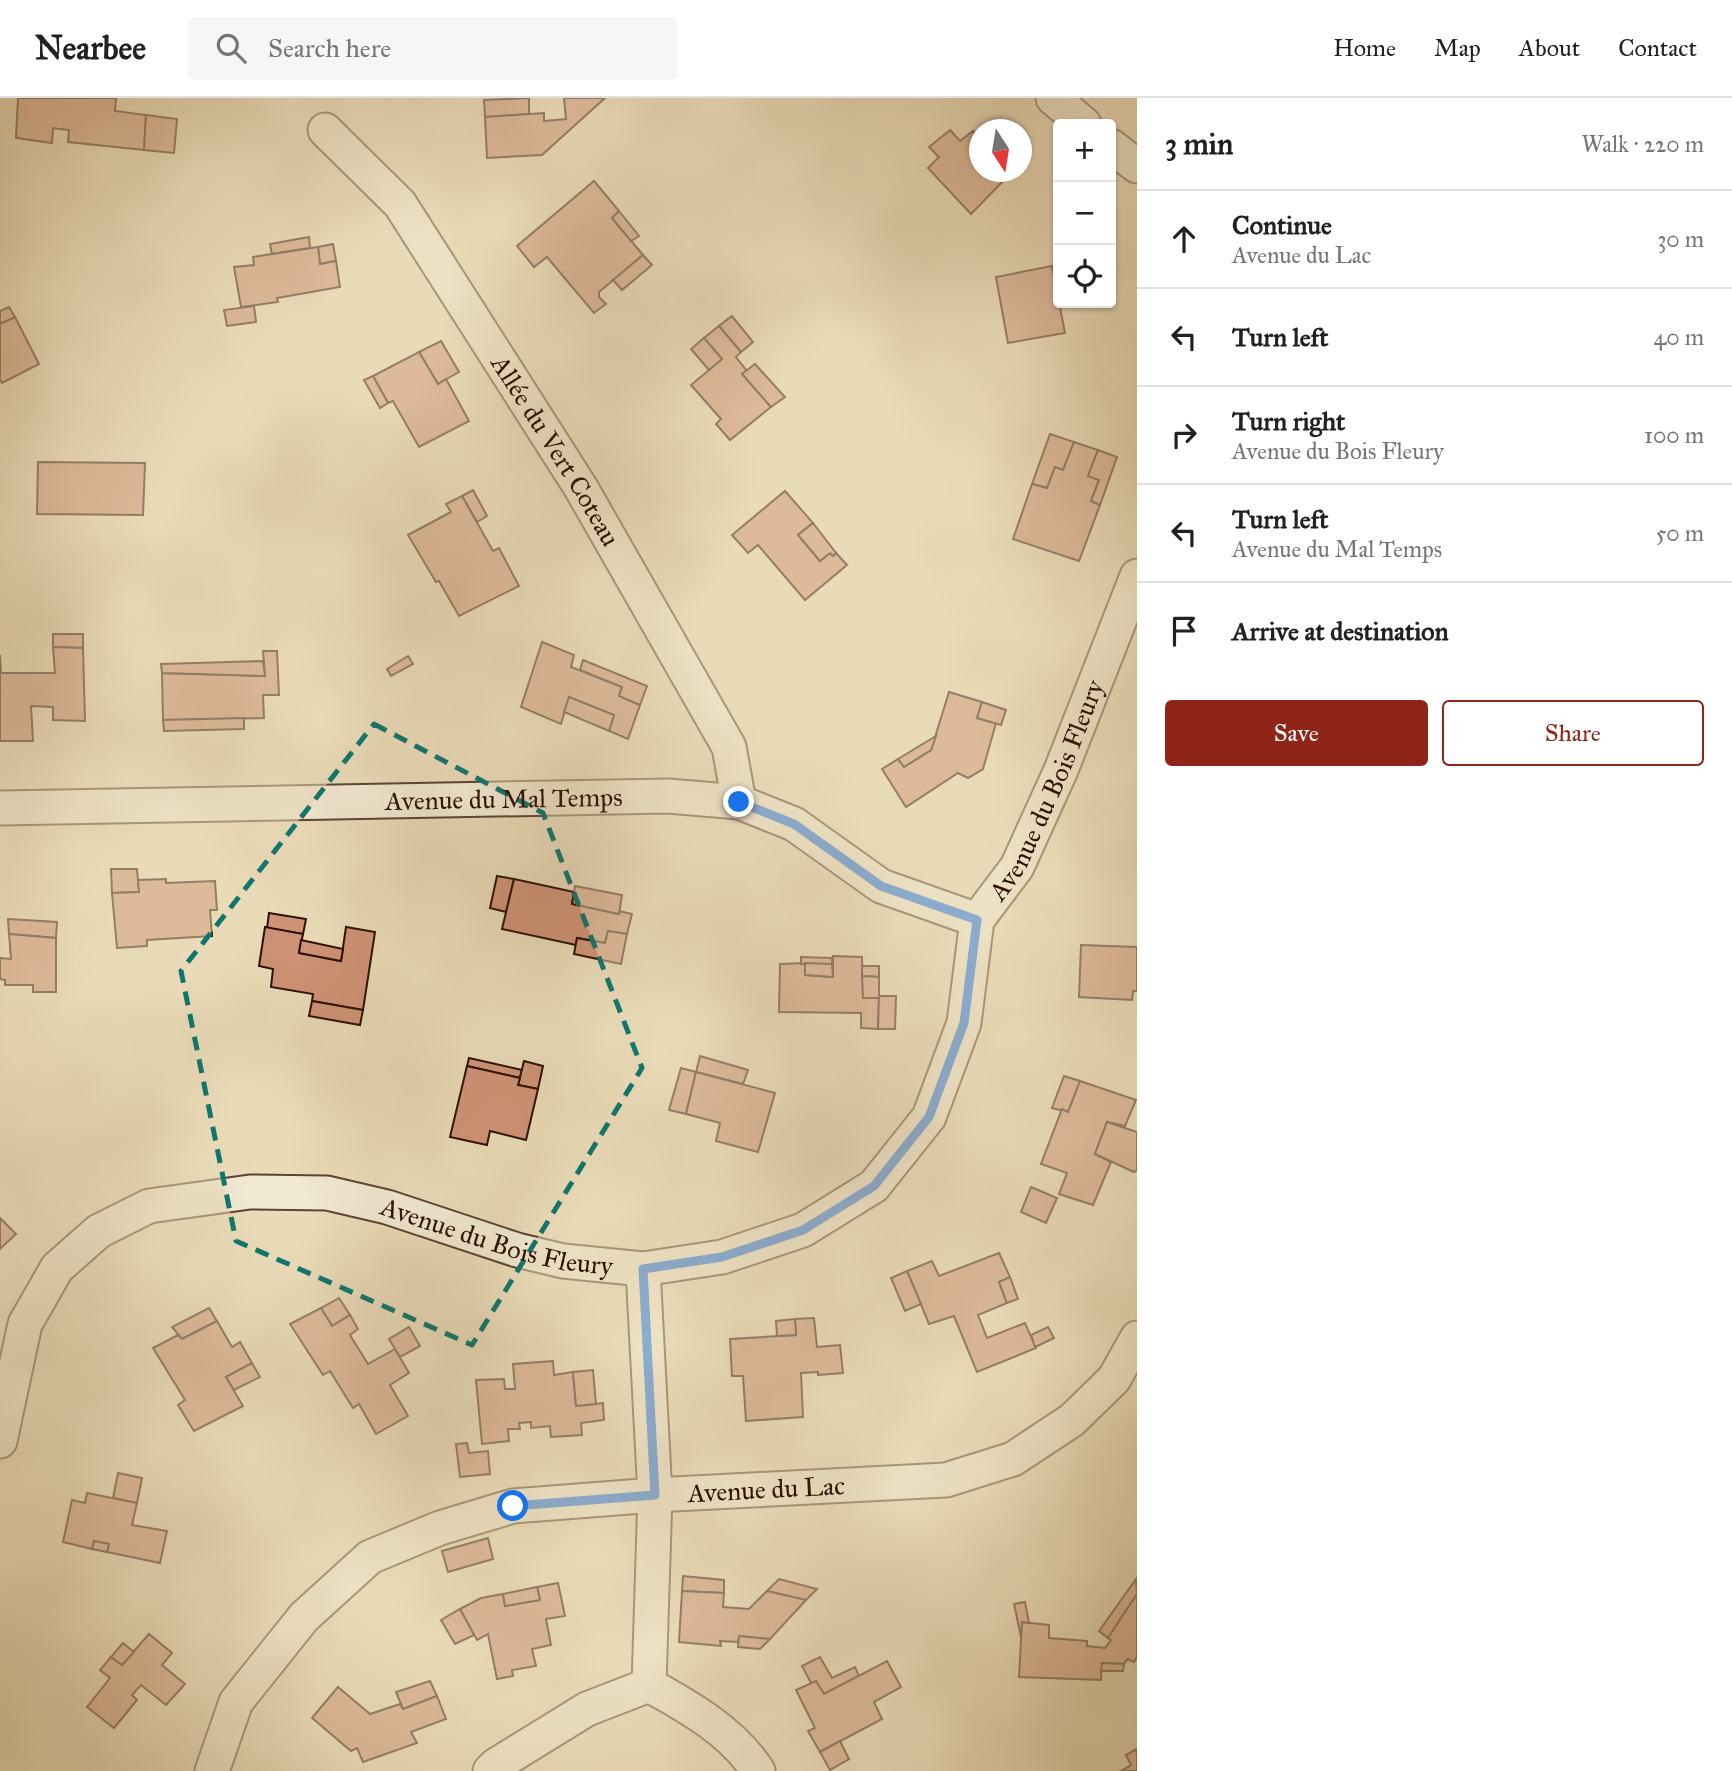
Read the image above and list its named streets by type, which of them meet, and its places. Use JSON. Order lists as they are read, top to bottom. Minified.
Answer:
{"streets":{"street":["Allée du Vert Coteau","Avenue du Bois Fleury","Avenue du Mal Temps","Avenue du Lac"]},"crossings":[["Allée du Vert Coteau","Avenue du Mal Temps"],["Avenue du Bois Fleury","Avenue du Mal Temps"]],"north":"bottom","page":{"header":"Nearbee","search":"Search here","nav":["Home","Map","About","Contact"],"heading":["3 min","Walk · 220 m"],"map_buttons":["+","−"],"list":[["Continue","Avenue du Lac","30 m"],["Turn left","40 m"],["Turn right","Avenue du Bois Fleury","100 m"],["Turn left","Avenue du Mal Temps","50 m"],"Arrive at destination"],"buttons":["Save","Share"]}}
